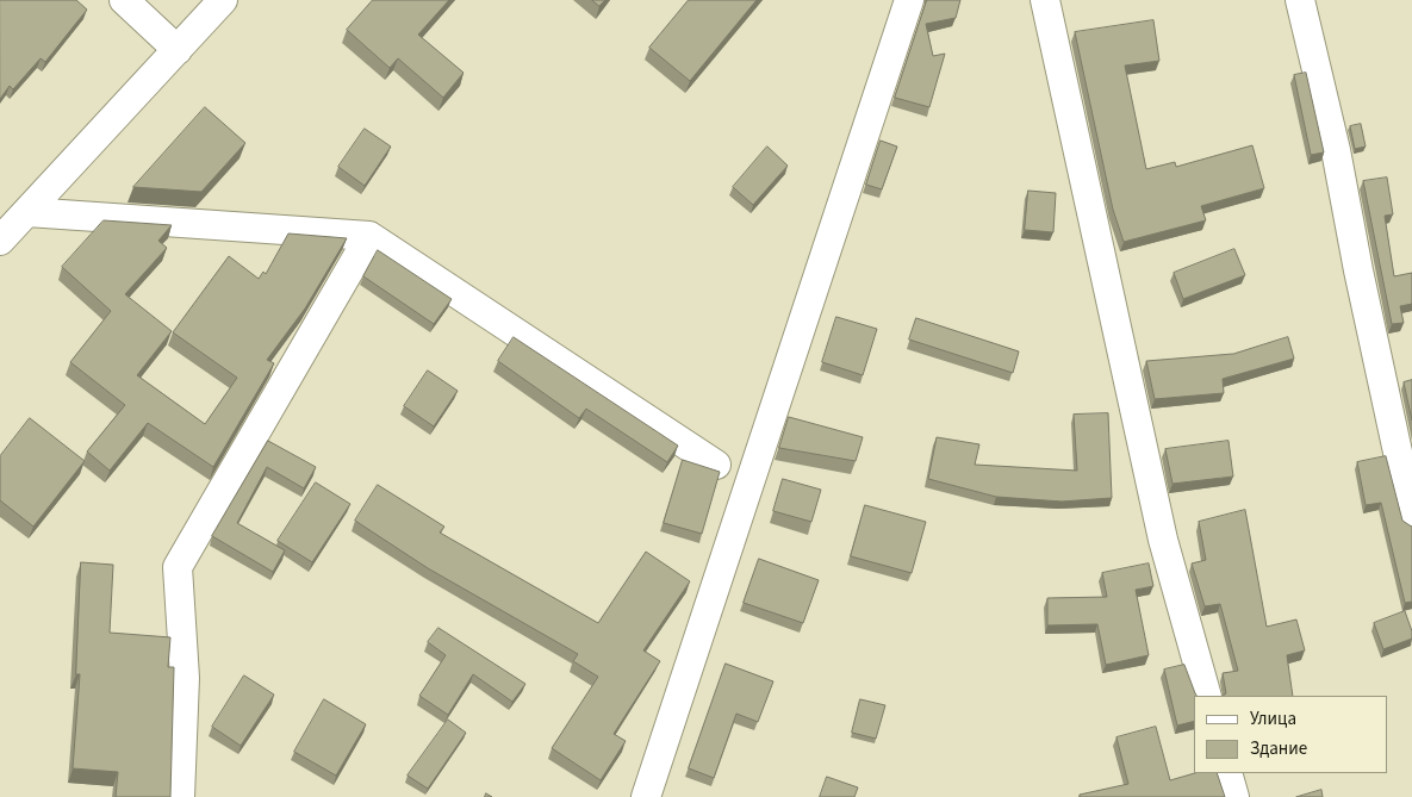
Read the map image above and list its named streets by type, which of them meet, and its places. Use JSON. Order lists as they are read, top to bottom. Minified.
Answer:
{"legend":["Улица","Здание"]}
